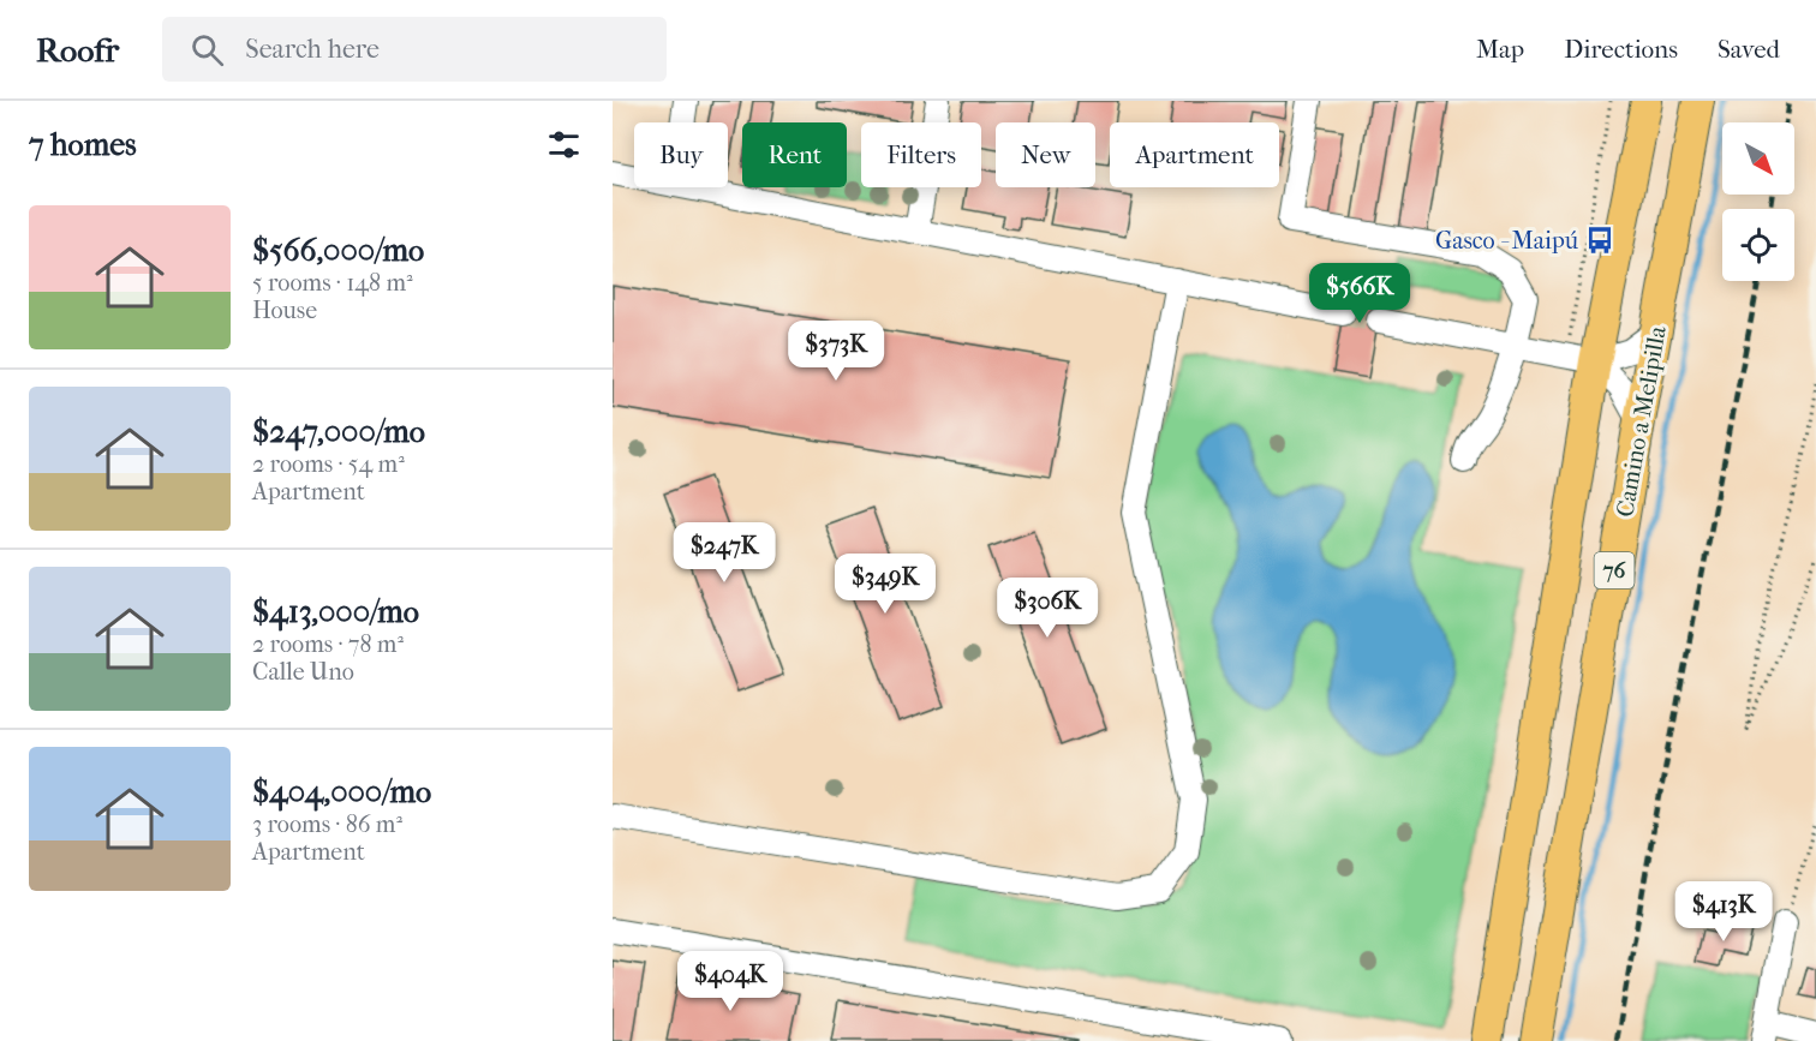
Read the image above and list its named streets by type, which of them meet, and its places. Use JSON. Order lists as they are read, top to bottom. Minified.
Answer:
{"streets":{"main road":["Camino a Melipilla","76"]},"places":{"bus stop":["Gasco - Maipú"]},"north":"bottom right","page":{"header":"Roofr","search":"Search here","nav":["Map","Directions","Saved"],"heading":"7 homes","chip":["Buy","Rent","Filters","New","Apartment"],"list":[{"name":"$566,000/mo","note":"5 rooms · 148 m² · House"},{"name":"$247,000/mo","note":"2 rooms · 54 m² · Apartment"},{"name":"$413,000/mo","note":"2 rooms · 78 m² · Calle Uno"},{"name":"$404,000/mo","note":"3 rooms · 86 m² · Apartment"}],"price":["$566K","$373K","$247K","$349K","$306K","$413K","$404K"]}}
